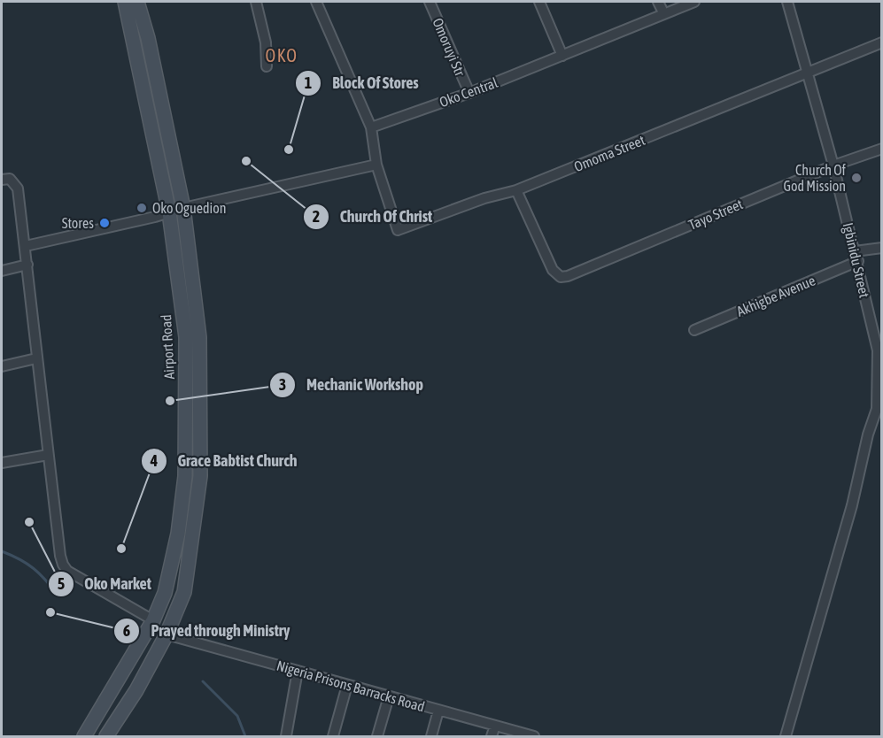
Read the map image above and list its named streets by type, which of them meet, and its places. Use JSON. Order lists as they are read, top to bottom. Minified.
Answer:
{"streets":{"main road":["Airport Road"],"street":["Omoruyi Str","Oko Central","Omoma Street","Tayo Street","Igbinidu Street","Akhigbe Avenue","Nigeria Prisons Barracks Road"]},"crossings":[["Omoruyi Str","Oko Central"],["Omoma Street","Tayo Street"],["Omoma Street","Igbinidu Street"],["Tayo Street","Igbinidu Street"],["Igbinidu Street","Akhigbe Avenue"]],"districts":["OKO"],"places":["Block Of Stores","Church Of Christ","Church Of God Mission","Oko Oguedion","Stores","Mechanic Workshop","Oko Market","Grace Babtist Church","Prayed through Ministry"]}
